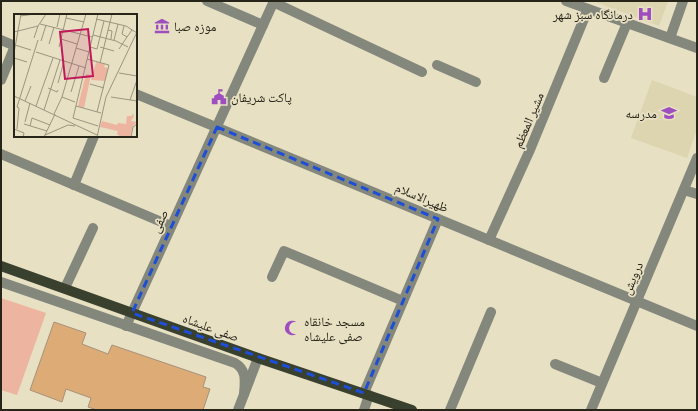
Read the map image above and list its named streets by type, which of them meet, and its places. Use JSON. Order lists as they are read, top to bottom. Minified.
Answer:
{"streets":{"main road":["صفی علیشاه"],"street":["مشیر المعظم","ظهیرالاسلام","صفی","درویش"]},"crossings":[["مشیر المعظم","ظهیرالاسلام"],["ظهیرالاسلام","صفی"],["ظهیرالاسلام","درویش"],["صفی","صفی علیشاه"]],"places":{"hospital":["درمانگاه سبز شهر"],"museum":["موزه صبا"],"public building":["پاکت شریفان"],"school or university":["مدرسه"],"mosque":["مسجد خانقاه صفی علیشاه"]}}
